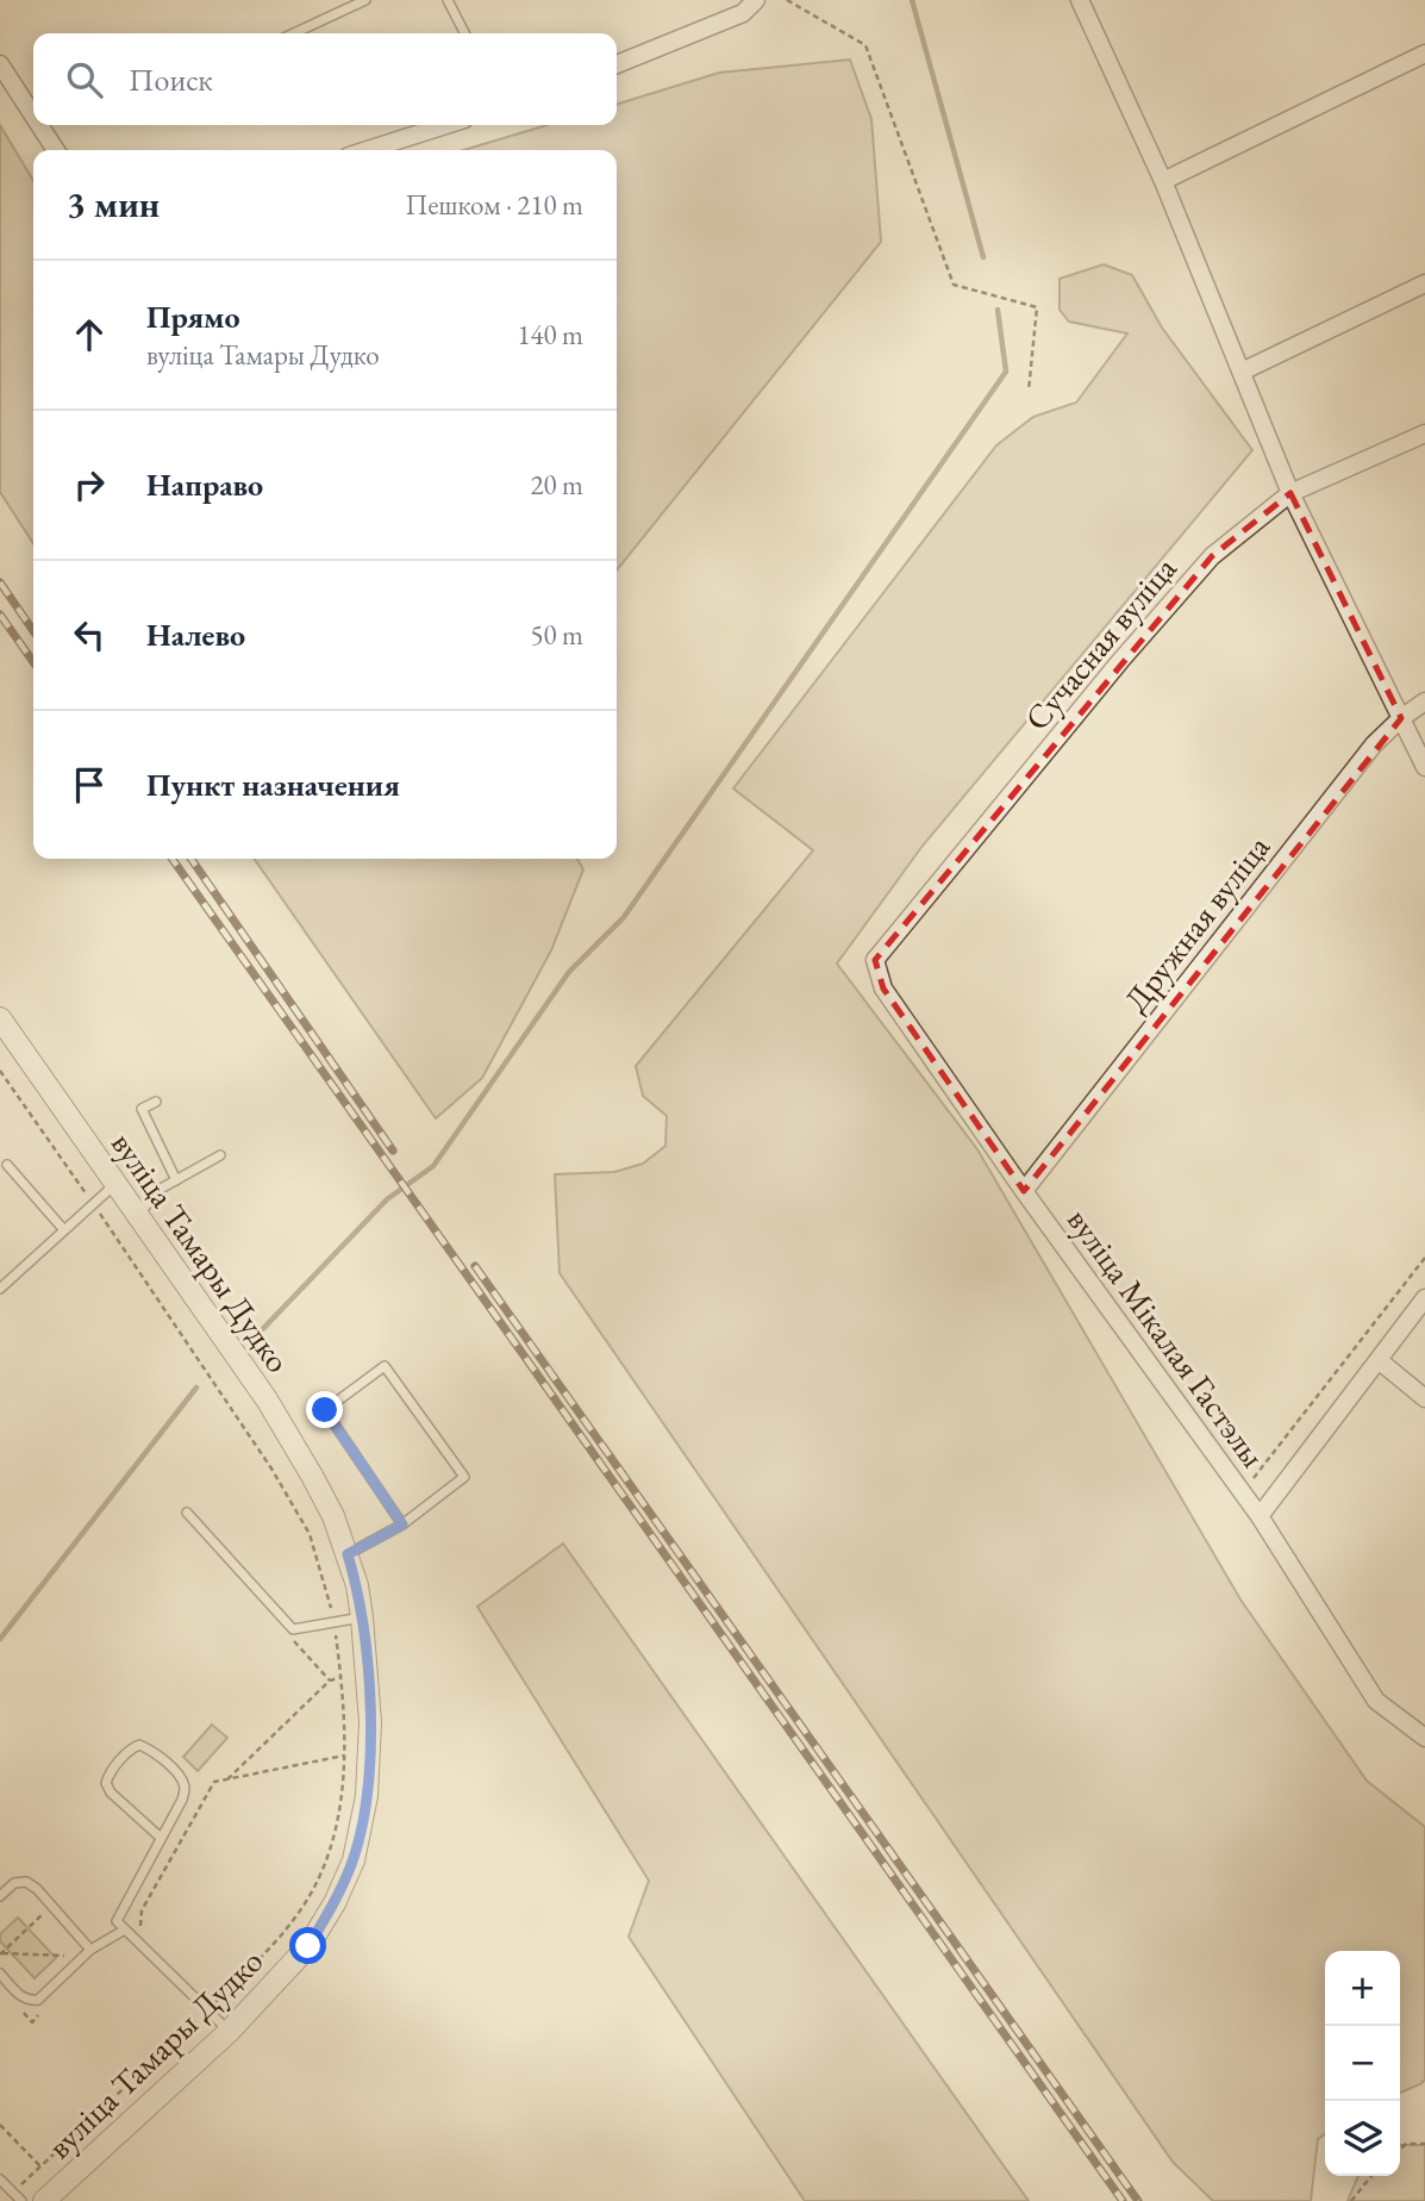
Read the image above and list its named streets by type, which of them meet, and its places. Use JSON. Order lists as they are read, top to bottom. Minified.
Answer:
{"streets":{"street":["Сучасная вуліца","Дружная вуліца","вуліца Тамары Дудко","вуліца Мікалая Гастэлы"]},"crossings":[["Сучасная вуліца","вуліца Мікалая Гастэлы"],["Дружная вуліца","вуліца Мікалая Гастэлы"]],"page":{"search":"Поиск","heading":["3 мин","Пешком · 210 m"],"list":[["Прямо","вуліца Тамары Дудко","140 m"],["Направо","20 m"],["Налево","50 m"],"Пункт назначения"],"map_buttons":["+","−"]}}
